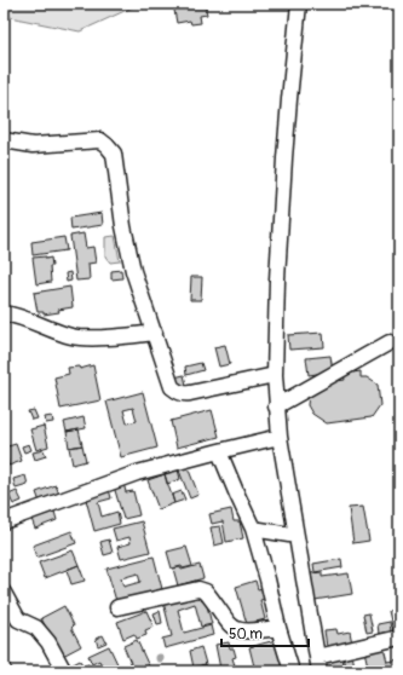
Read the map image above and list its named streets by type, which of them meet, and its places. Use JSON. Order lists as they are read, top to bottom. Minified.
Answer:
{"scale_bar":"50 m"}
